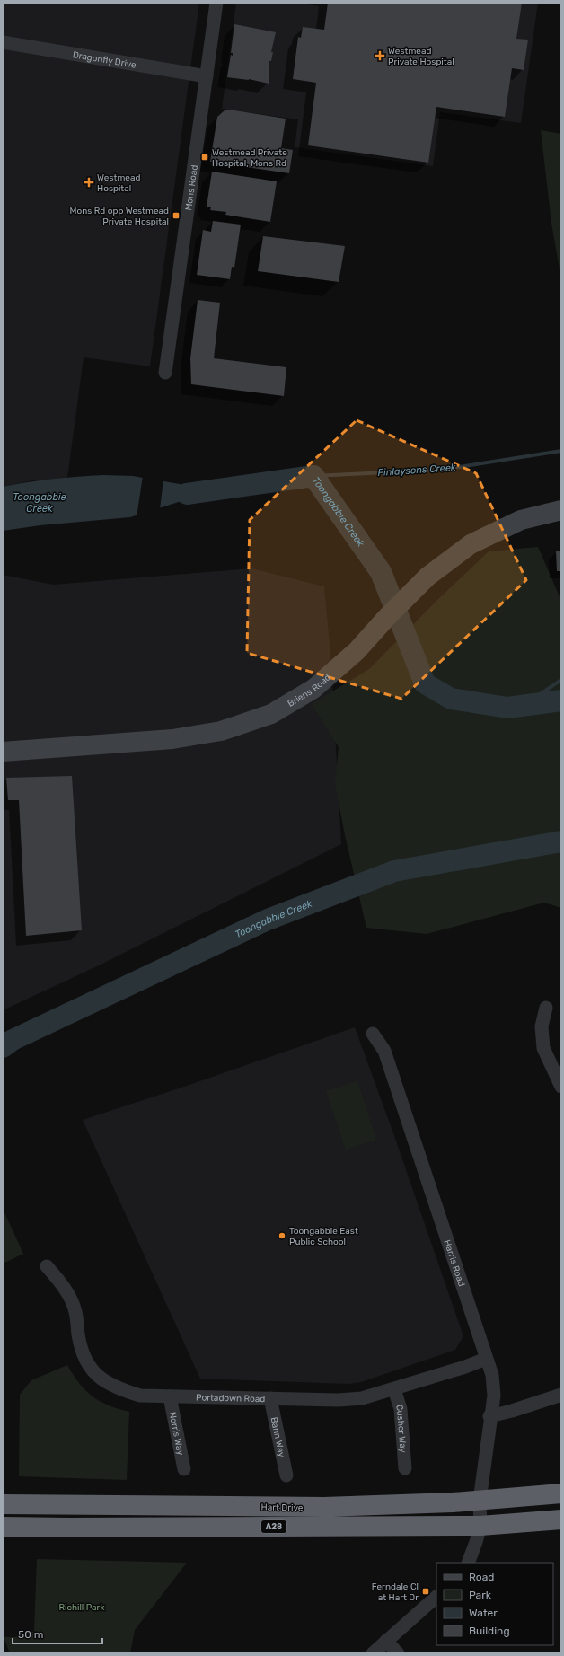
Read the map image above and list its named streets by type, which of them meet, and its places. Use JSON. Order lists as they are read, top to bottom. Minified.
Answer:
{"streets":{"highway":["Hart Drive","A28"],"street":["Dragonfly Drive","Mons Road","Briens Road","Harris Road","Portadown Road","Cusher Way","Norris Way","Bann Way"]},"crossings":[["Dragonfly Drive","Mons Road"],["Harris Road","Portadown Road"],["Harris Road","Hart Drive"],["Harris Road","A28"],["Portadown Road","Cusher Way"],["Portadown Road","Norris Way"],["Portadown Road","Bann Way"]],"water":["Finlaysons Creek","Toongabbie Creek"],"parks":["Richill Park"],"places":{"health":["Westmead Private Hospital","Westmead Hospital"],"transit":["Westmead Private Hospital, Mons Rd","Mons Rd opp Westmead Private Hospital","Ferndale Cl at Hart Dr"],"other":["Toongabbie East Public School"]},"legend":["Road","Park","Water","Building"],"scale_bar":"50 m"}
